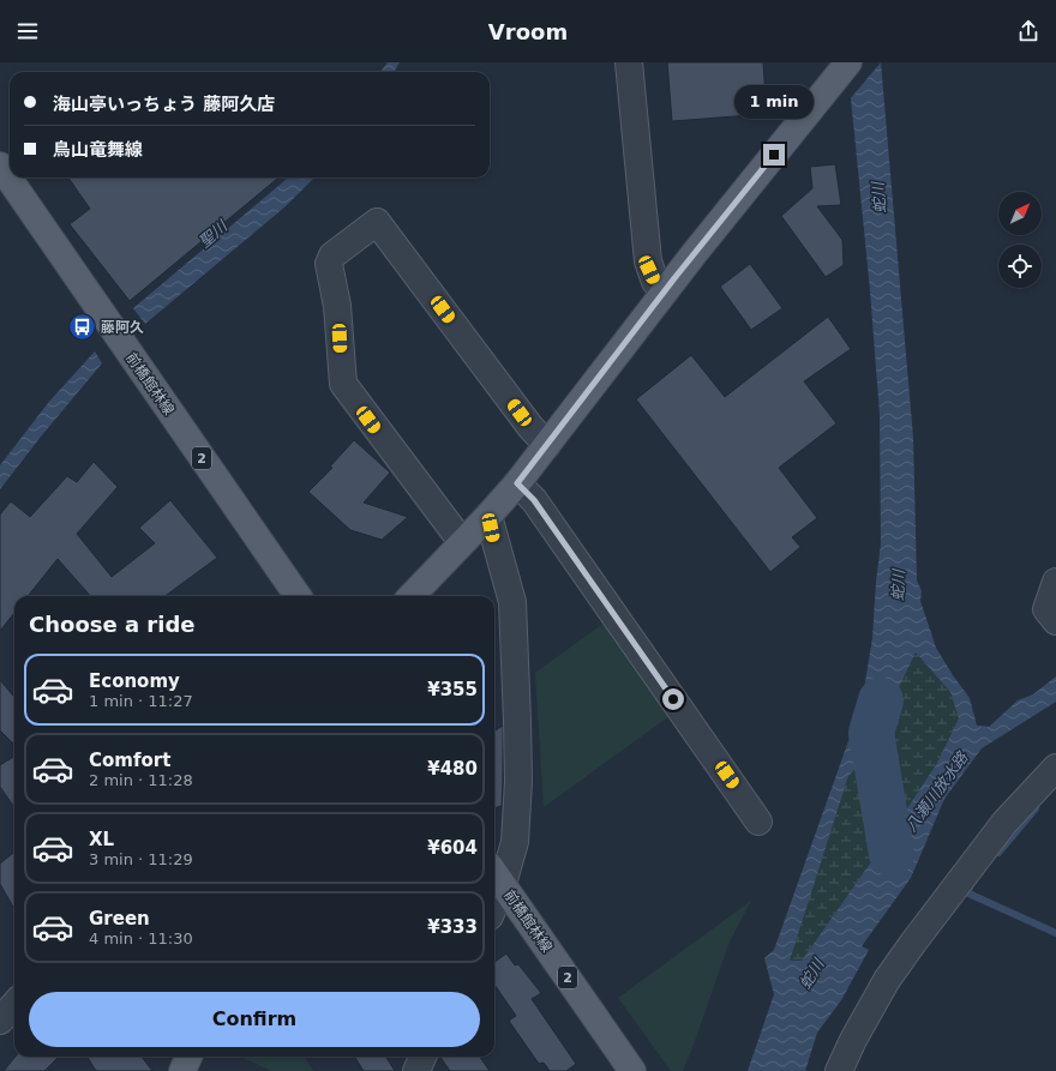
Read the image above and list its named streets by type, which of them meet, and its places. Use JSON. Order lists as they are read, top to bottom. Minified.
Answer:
{"streets":{"main road":["前橋館林線","2"]},"water":["蛇川","聖川","八瀬川放水路"],"places":{"bus stop":["藤阿久"]},"north":"top right","page":{"header":"Vroom","banner":["海山亭いっちょう 藤阿久店","鳥山竜舞線"],"bubble":"1 min","heading":"Choose a ride","list":[{"name":"Economy","note":"1 min · 11:27","value":"¥355"},{"name":"Comfort","note":"2 min · 11:28","value":"¥480"},{"name":"XL","note":"3 min · 11:29","value":"¥604"},{"name":"Green","note":"4 min · 11:30","value":"¥333"}],"buttons":"Confirm"}}
